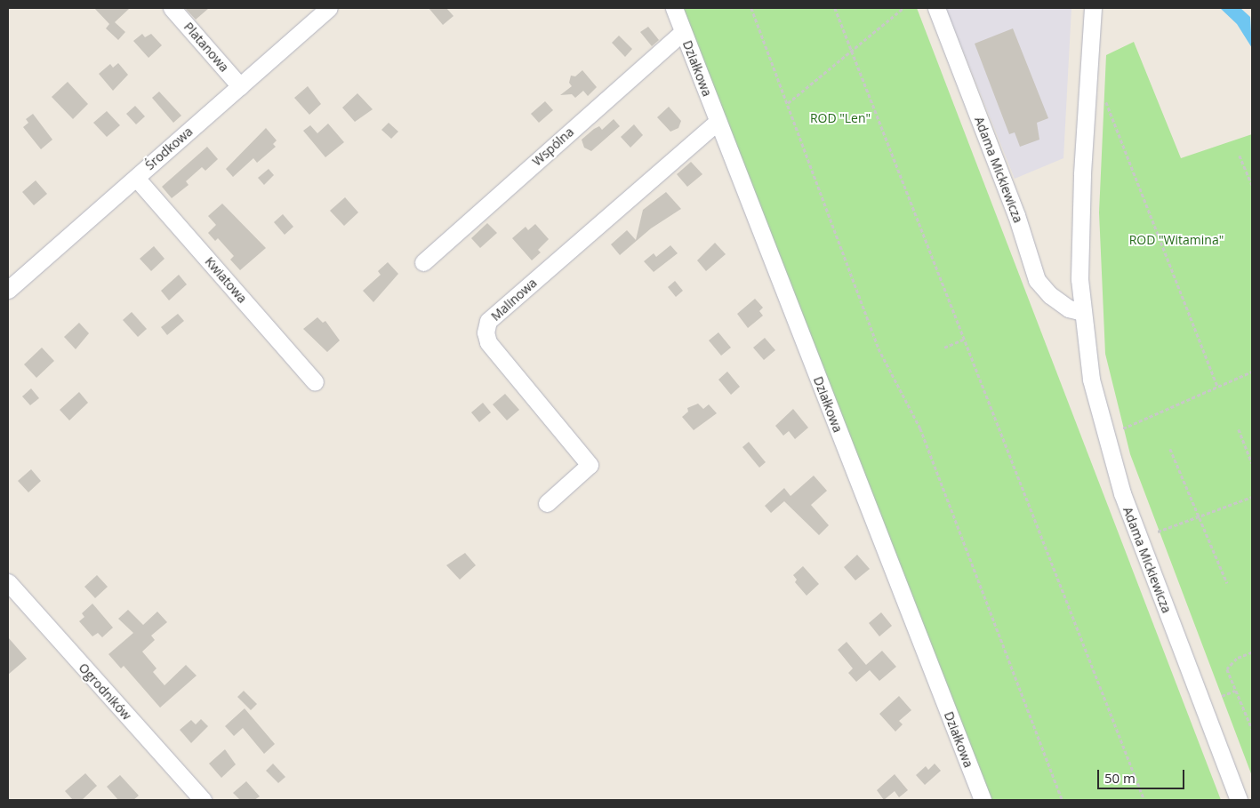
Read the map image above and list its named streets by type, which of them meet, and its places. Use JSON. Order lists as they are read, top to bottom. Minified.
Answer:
{"streets":{"street":["Platanowa","Działkowa","Wspólna","Środkowa","Adama Mickiewicza","Kwiatowa","Malinowa","Ogrodników"]},"crossings":[["Platanowa","Środkowa"],["Działkowa","Wspólna"],["Działkowa","Malinowa"],["Środkowa","Kwiatowa"]],"parks":["ROD \"Len\"","ROD \"Witamina\""],"scale_bar":"50 m"}
